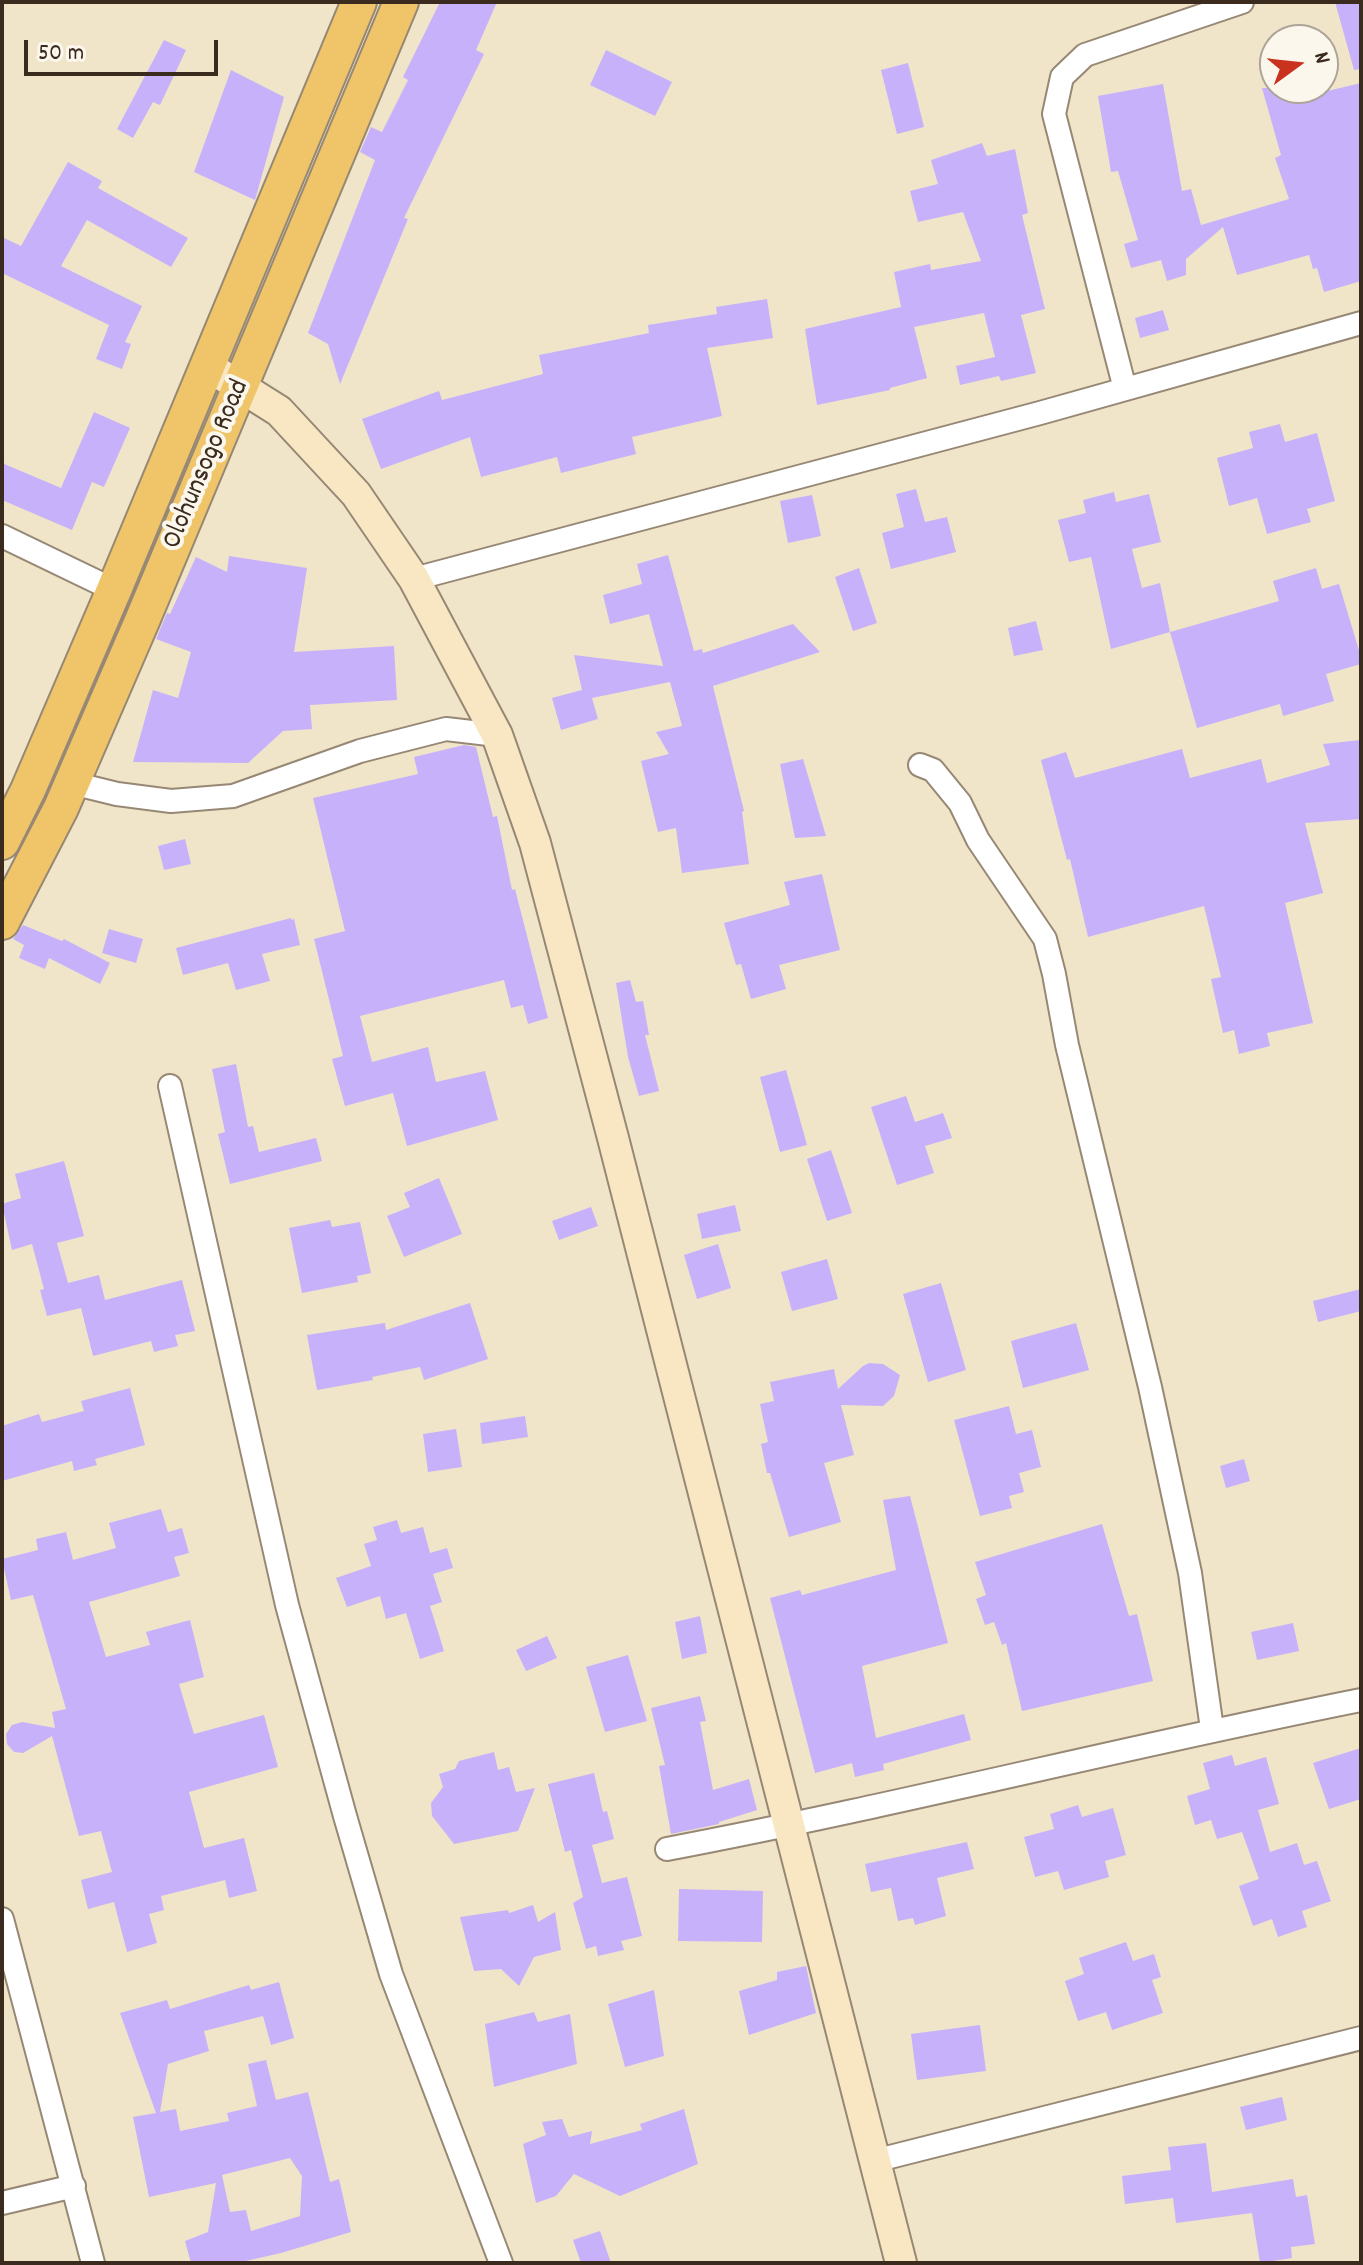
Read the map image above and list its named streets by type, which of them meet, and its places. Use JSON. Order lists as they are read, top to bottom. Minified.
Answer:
{"streets":{"main road":["Olohunsogo Road"]},"scale_bar":"50 m","north":"right"}
